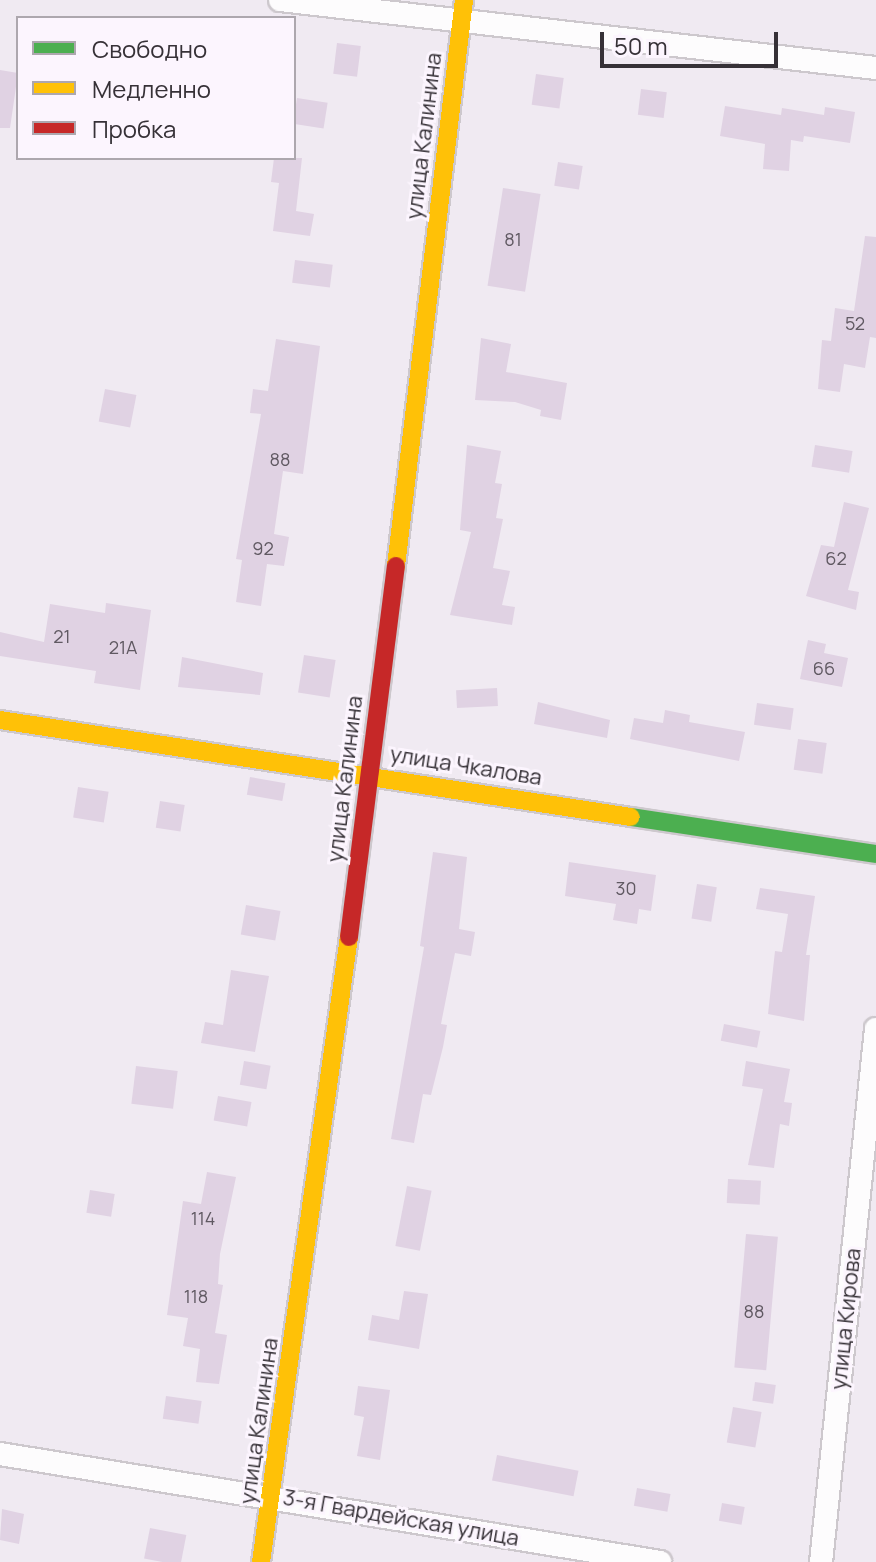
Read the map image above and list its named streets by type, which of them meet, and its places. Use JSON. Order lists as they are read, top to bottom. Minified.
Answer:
{"streets":{"street":["улица Калинина","улица Чкалова","улица Кирова","3-я Гвардейская улица"]},"crossings":[["улица Калинина","улица Чкалова"],["улица Калинина","3-я Гвардейская улица"]],"house_numbers":["81","52","88","92","62","21","21А","66","30","114","118","88"],"legend":["Свободно","Медленно","Пробка"],"scale_bar":"50 m"}
